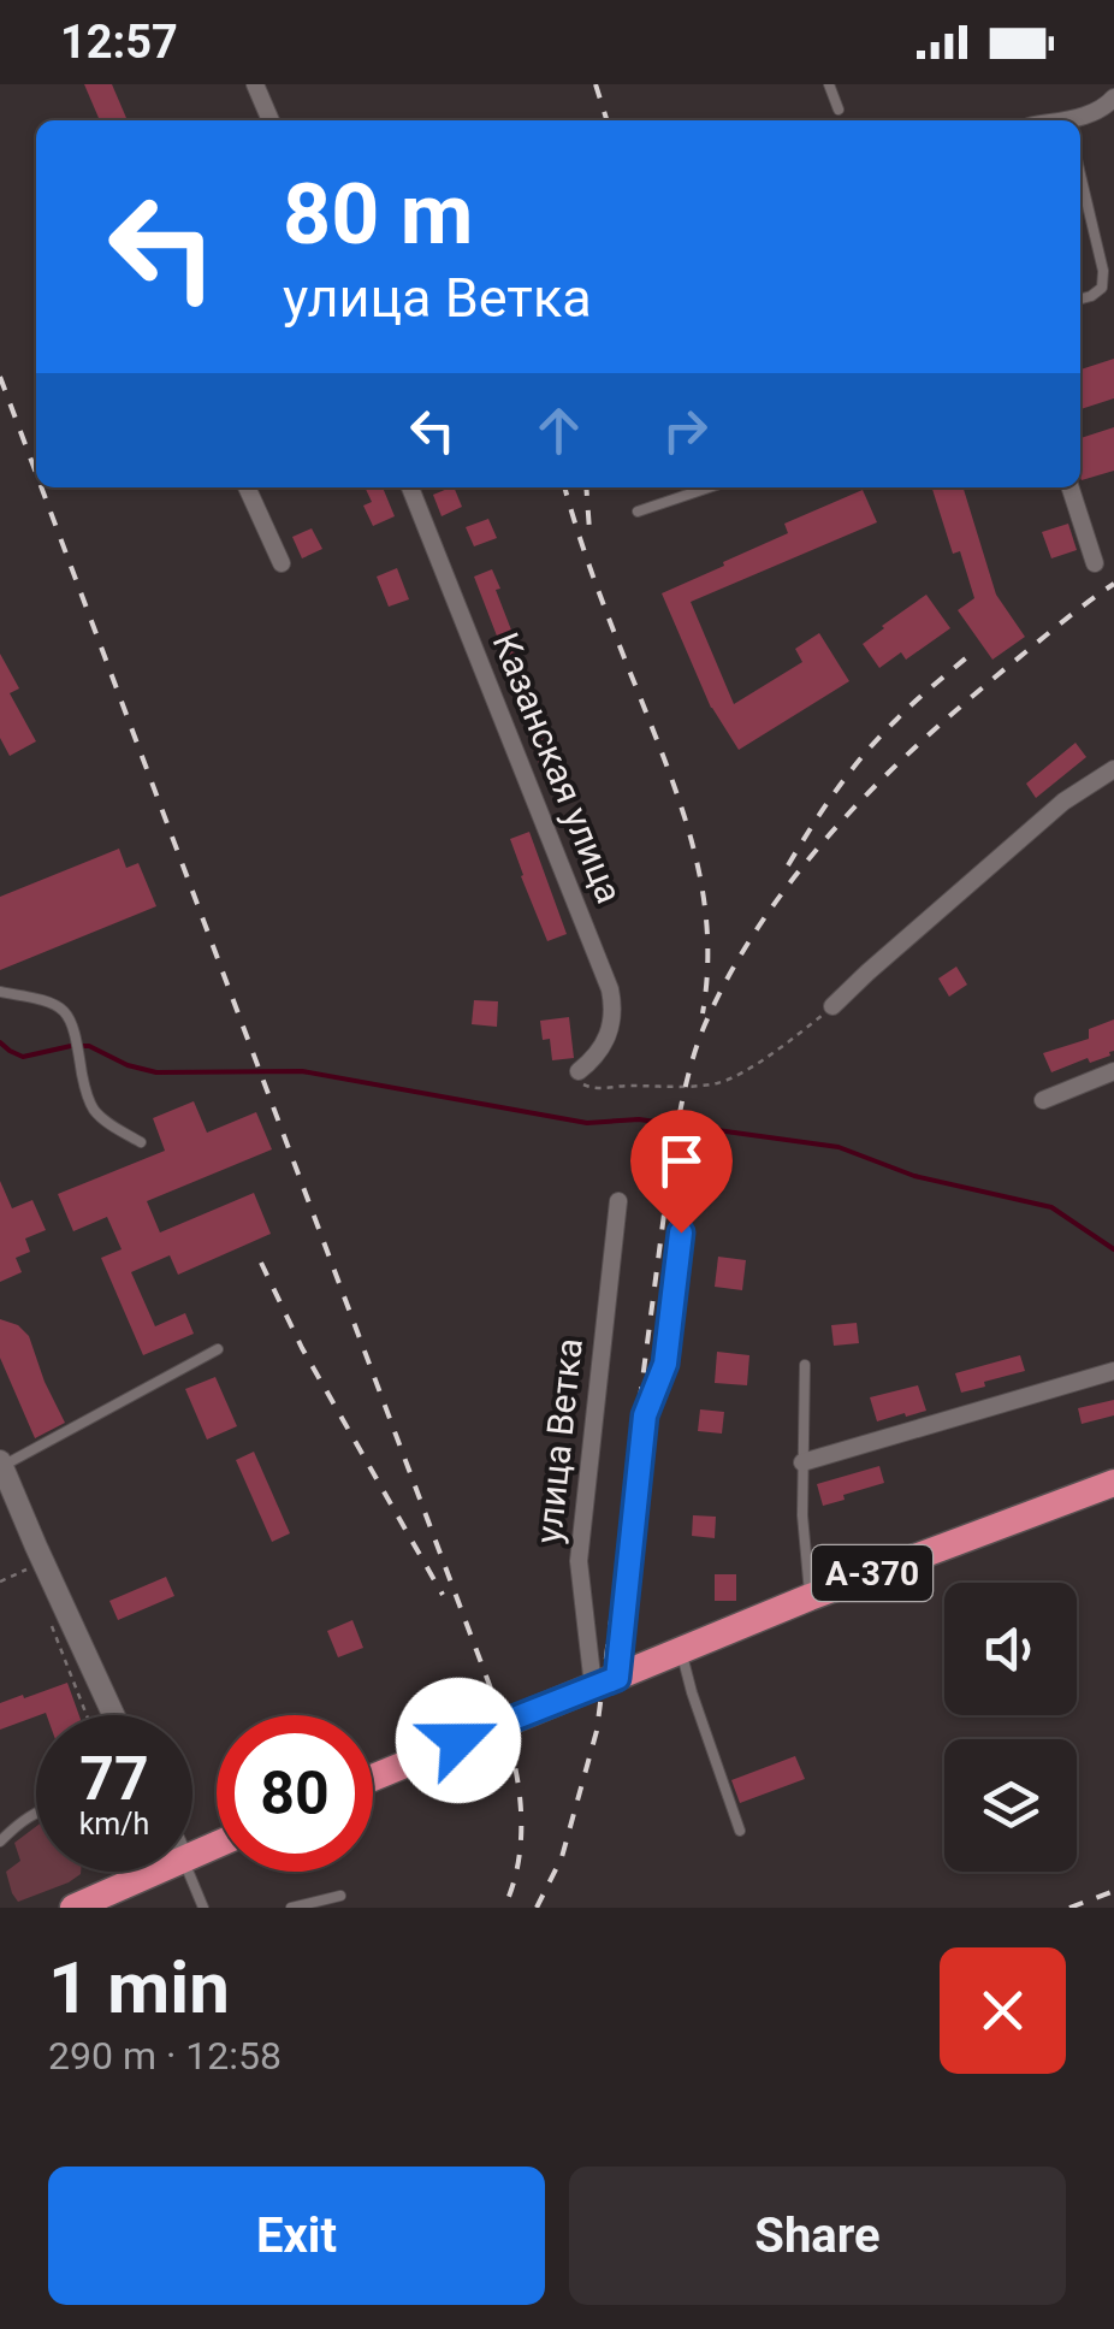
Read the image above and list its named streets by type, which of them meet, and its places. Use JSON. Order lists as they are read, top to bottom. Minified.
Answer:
{"streets":{"highway":["А-370"],"street":["Казанская улица","улица Ветка"]},"crossings":[["улица Ветка","А-370"]],"page":{"status":"12:57","turn":["80 m","улица Ветка"],"speed":"77 km/h","limit":"80","heading":["1 min","290 m · 12:58"],"buttons":["Exit","Share"]}}
